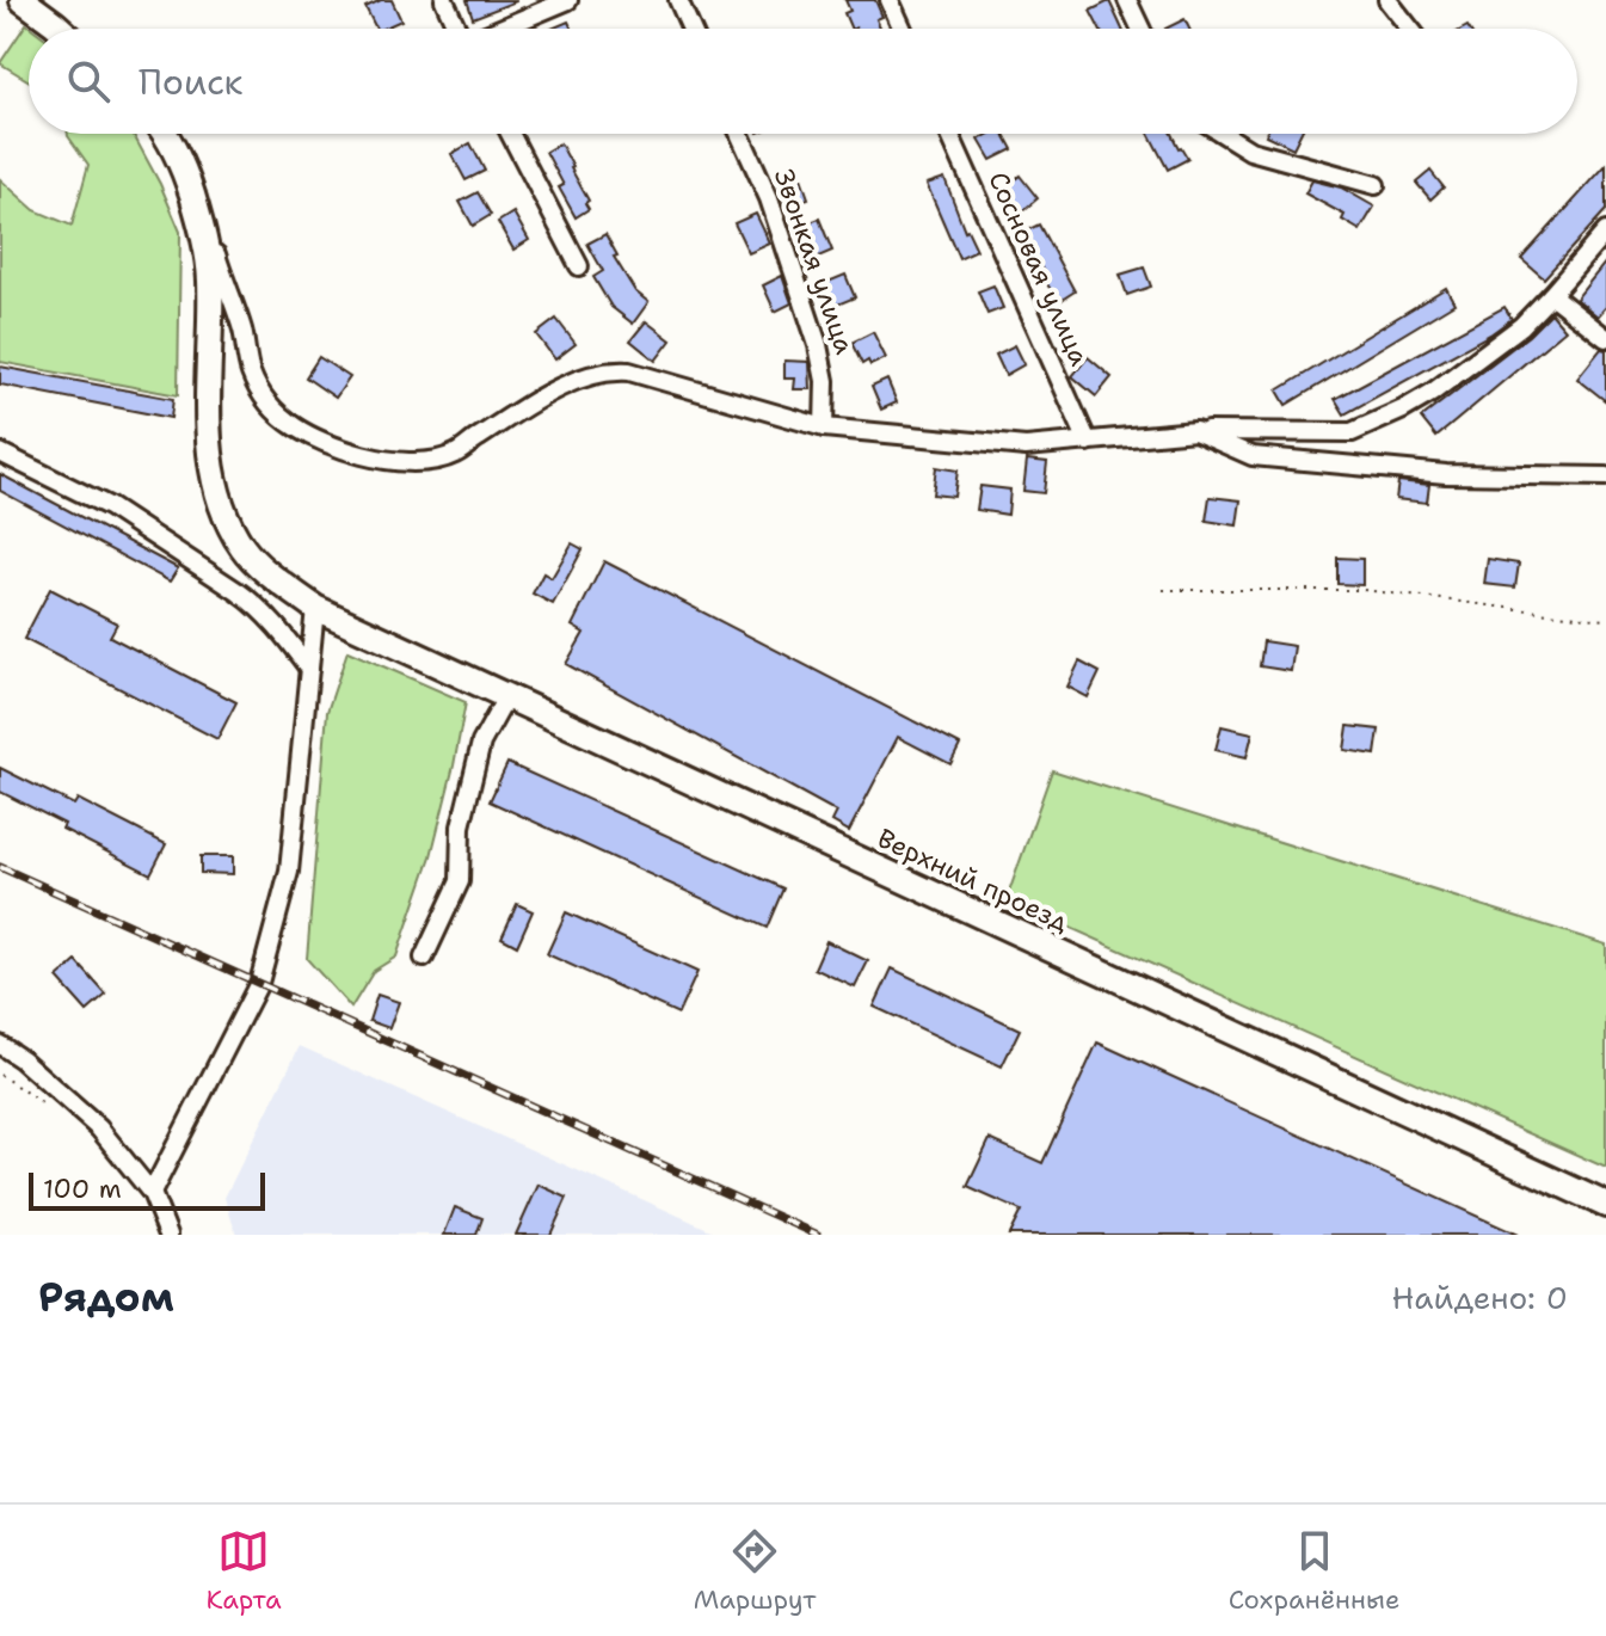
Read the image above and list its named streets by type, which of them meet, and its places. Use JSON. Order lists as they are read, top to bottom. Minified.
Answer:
{"streets":{"highway":["Верхний проезд"],"street":["Звонкая улица","Сосновая улица"]},"scale_bar":"100 m","page":{"search":"Поиск","scale":"100 m","heading":["Рядом","Найдено: 0"],"nav":["Карта","Маршрут","Сохранённые"]}}
